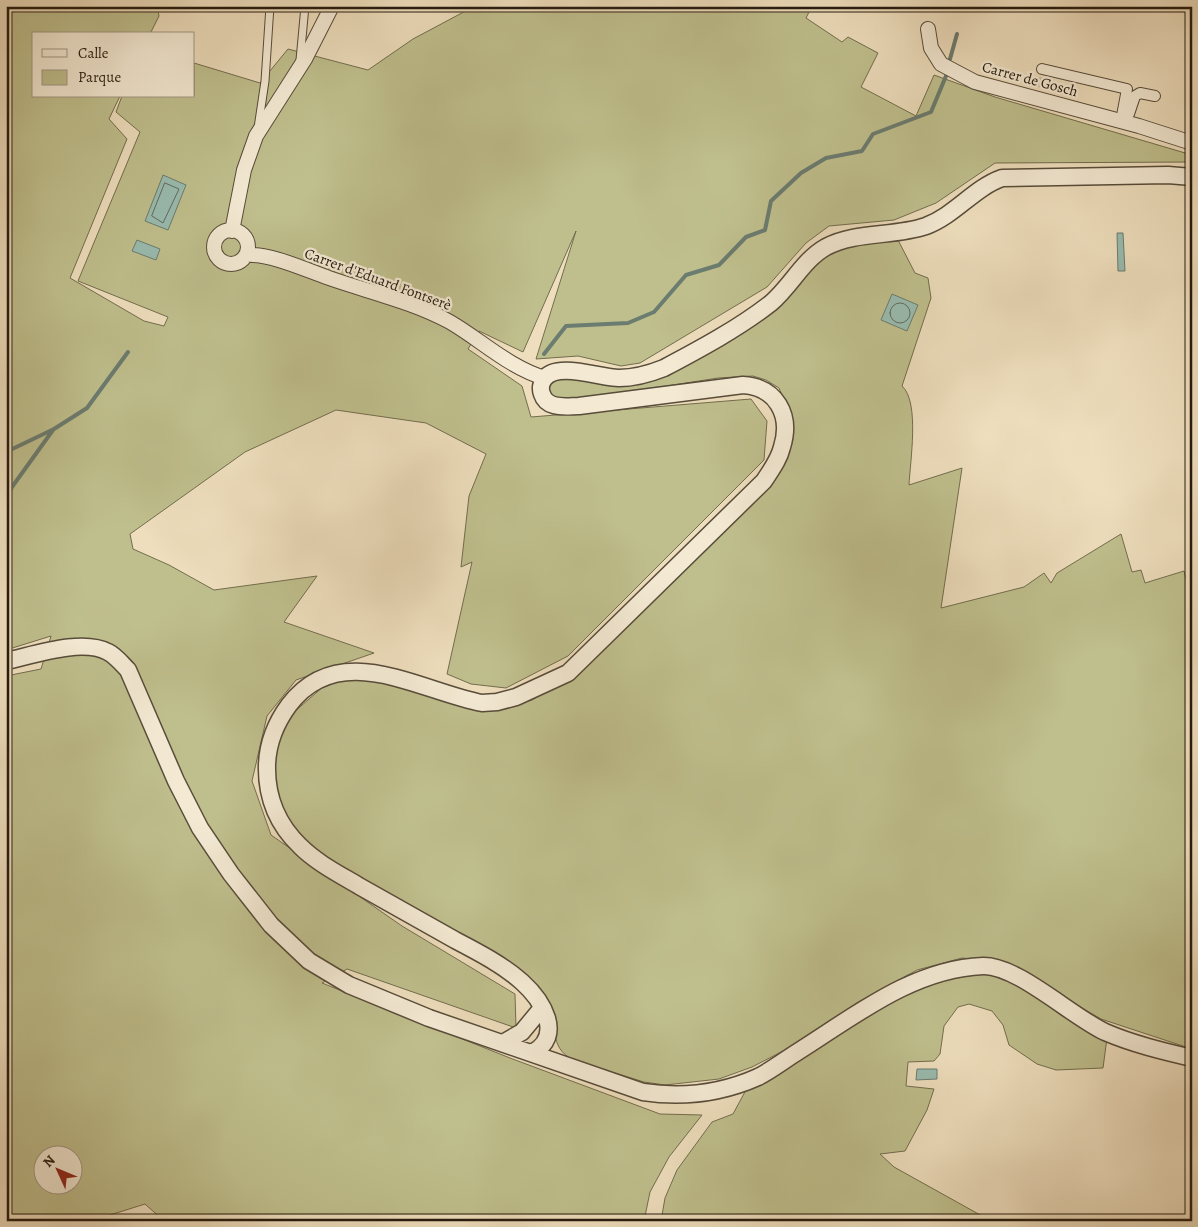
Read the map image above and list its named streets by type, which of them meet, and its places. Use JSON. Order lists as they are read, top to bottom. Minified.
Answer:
{"streets":{"street":["Carrer de Gosch","Carrer d'Eduard Fontserè"]},"legend":["Calle","Parque"],"north":"top left"}
